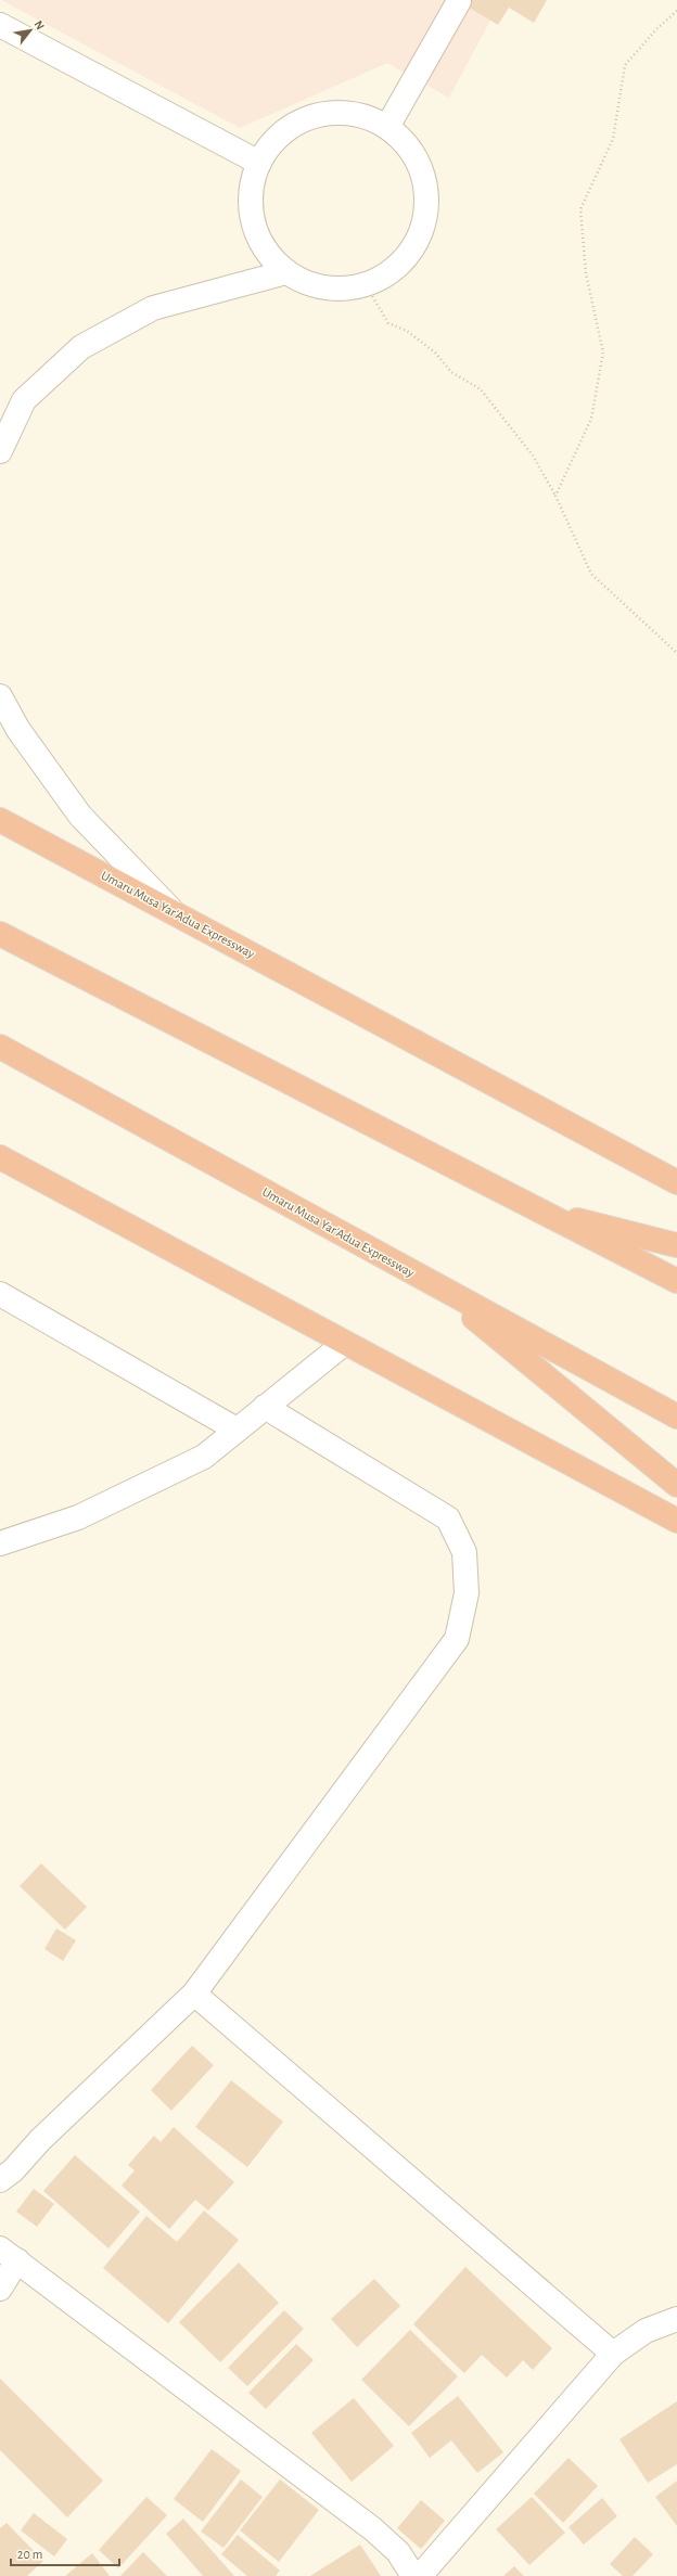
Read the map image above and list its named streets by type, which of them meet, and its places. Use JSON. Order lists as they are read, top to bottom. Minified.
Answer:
{"streets":{"highway":["Umaru Musa Yar'Adua Expressway"]},"scale_bar":"20 m","north":"top right"}
